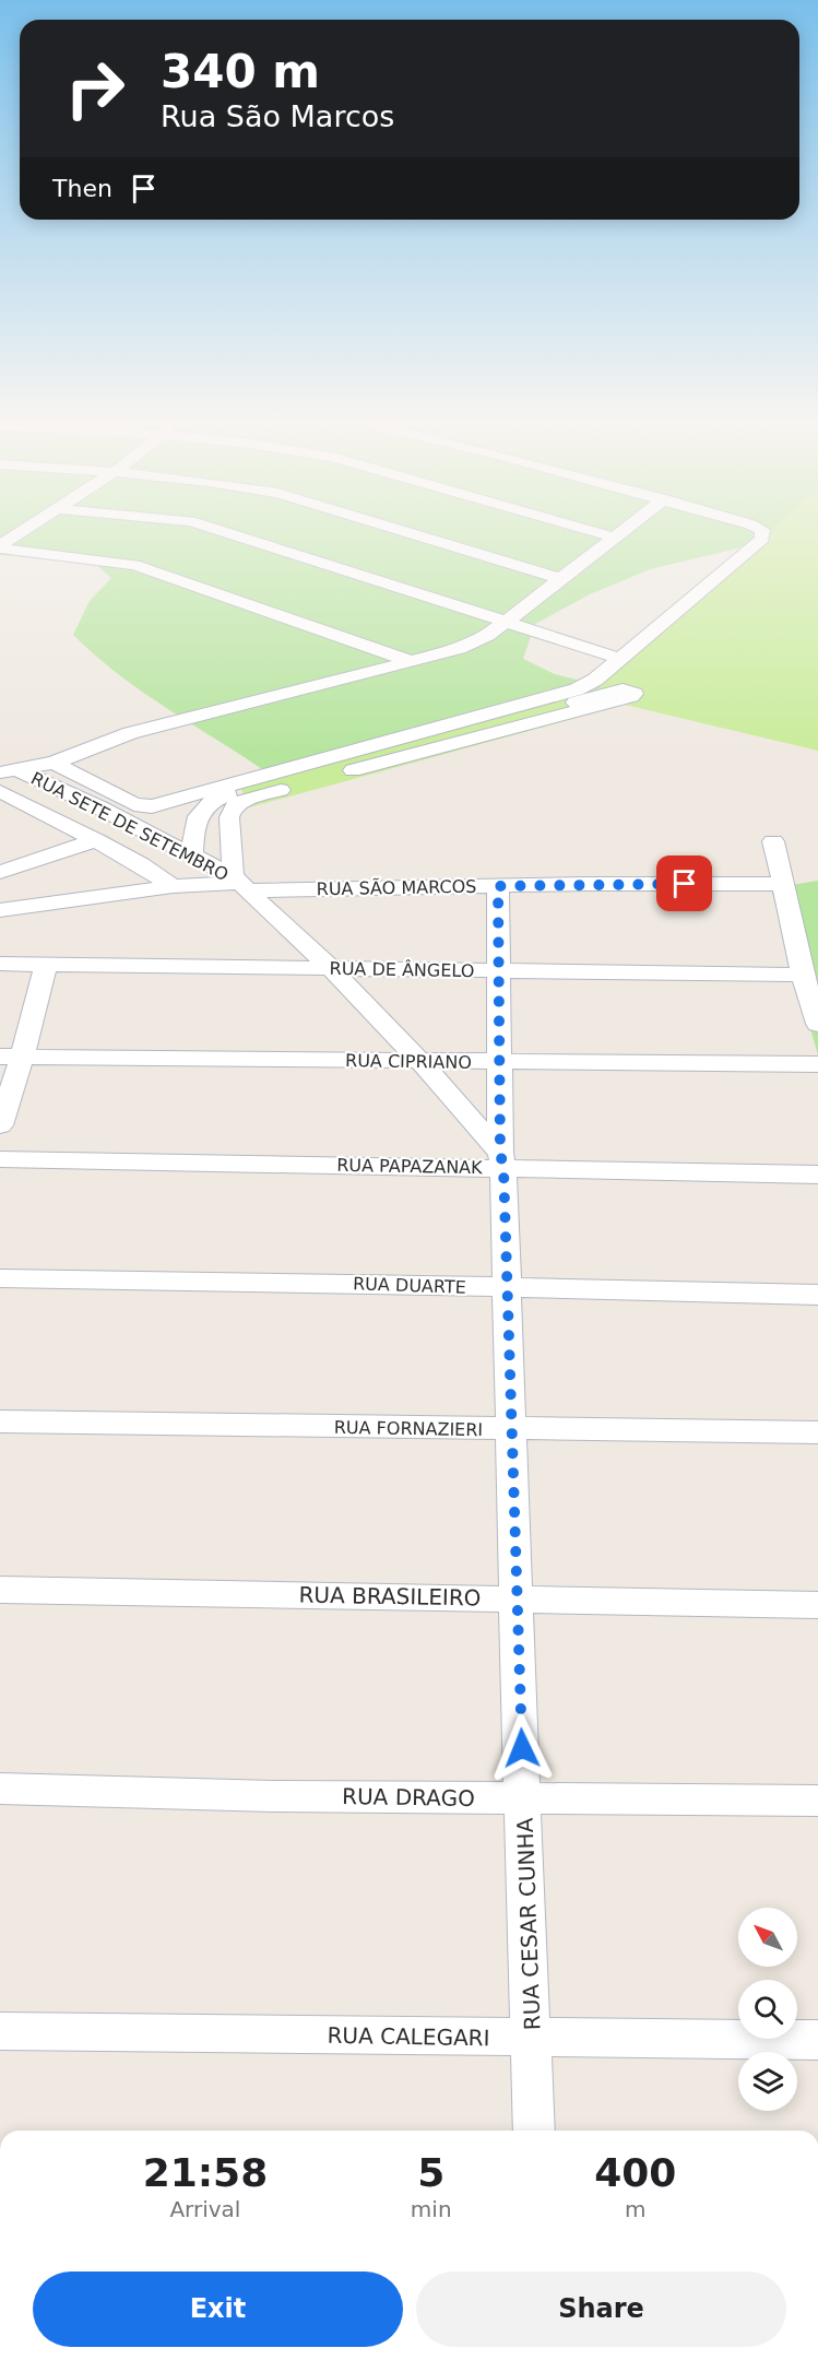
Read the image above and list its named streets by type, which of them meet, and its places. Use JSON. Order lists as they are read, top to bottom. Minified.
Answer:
{"streets":{"street":["RUA SETE DE SETEMBRO","RUA SÃO MARCOS","RUA DE ÂNGELO","RUA CIPRIANO","RUA PAPAZANAK","RUA DUARTE","RUA FORNAZIERI","RUA BRASILEIRO","RUA DRAGO","RUA CESAR CUNHA","RUA CALEGARI"]},"crossings":[["RUA SETE DE SETEMBRO","RUA SÃO MARCOS"],["RUA SETE DE SETEMBRO","RUA DE ÂNGELO"],["RUA SETE DE SETEMBRO","RUA CIPRIANO"],["RUA SETE DE SETEMBRO","RUA PAPAZANAK"],["RUA SETE DE SETEMBRO","RUA CESAR CUNHA"],["RUA SÃO MARCOS","RUA CESAR CUNHA"],["RUA DE ÂNGELO","RUA CESAR CUNHA"],["RUA CIPRIANO","RUA CESAR CUNHA"],["RUA PAPAZANAK","RUA CESAR CUNHA"],["RUA DUARTE","RUA CESAR CUNHA"],["RUA FORNAZIERI","RUA CESAR CUNHA"],["RUA BRASILEIRO","RUA CESAR CUNHA"],["RUA DRAGO","RUA CESAR CUNHA"],["RUA CESAR CUNHA","RUA CALEGARI"]],"north":"top left","page":{"turn":["340 m","Rua São Marcos"],"then":"Then","eta":["21:58","Arrival","5","min","400","m"],"buttons":["Exit","Share"]}}
